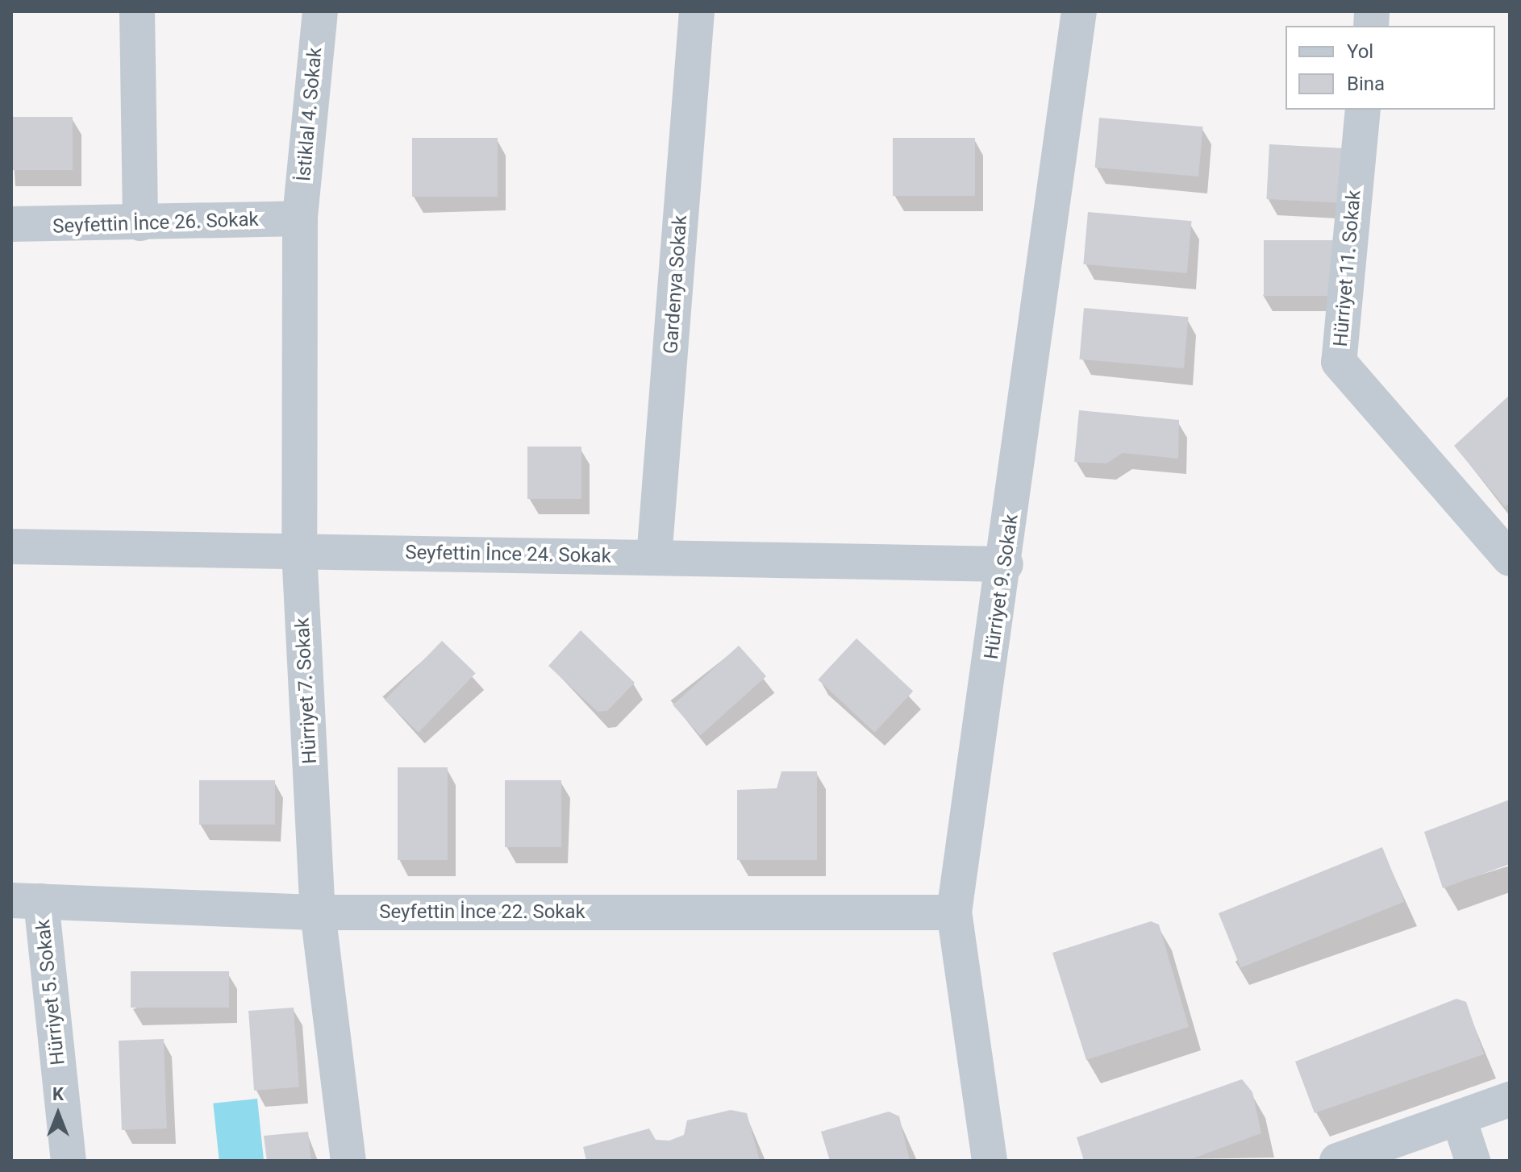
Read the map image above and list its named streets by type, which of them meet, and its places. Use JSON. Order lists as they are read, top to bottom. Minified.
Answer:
{"streets":{"street":["İstiklal 4. Sokak","Seyfettin İnce 26. Sokak","Hürriyet 11. Sokak","Gardenya Sokak","Seyfettin İnce 24. Sokak","Hürriyet 9. Sokak","Hürriyet 7. Sokak","Seyfettin İnce 22. Sokak","Hürriyet 5. Sokak"]},"crossings":[["İstiklal 4. Sokak","Seyfettin İnce 26. Sokak"],["İstiklal 4. Sokak","Hürriyet 7. Sokak"],["Seyfettin İnce 26. Sokak","Hürriyet 7. Sokak"],["Gardenya Sokak","Seyfettin İnce 24. Sokak"],["Seyfettin İnce 24. Sokak","Hürriyet 9. Sokak"],["Seyfettin İnce 24. Sokak","Hürriyet 7. Sokak"],["Hürriyet 9. Sokak","Seyfettin İnce 22. Sokak"],["Hürriyet 7. Sokak","Seyfettin İnce 22. Sokak"],["Seyfettin İnce 22. Sokak","Hürriyet 5. Sokak"]],"legend":["Yol","Bina"],"north":"top"}
